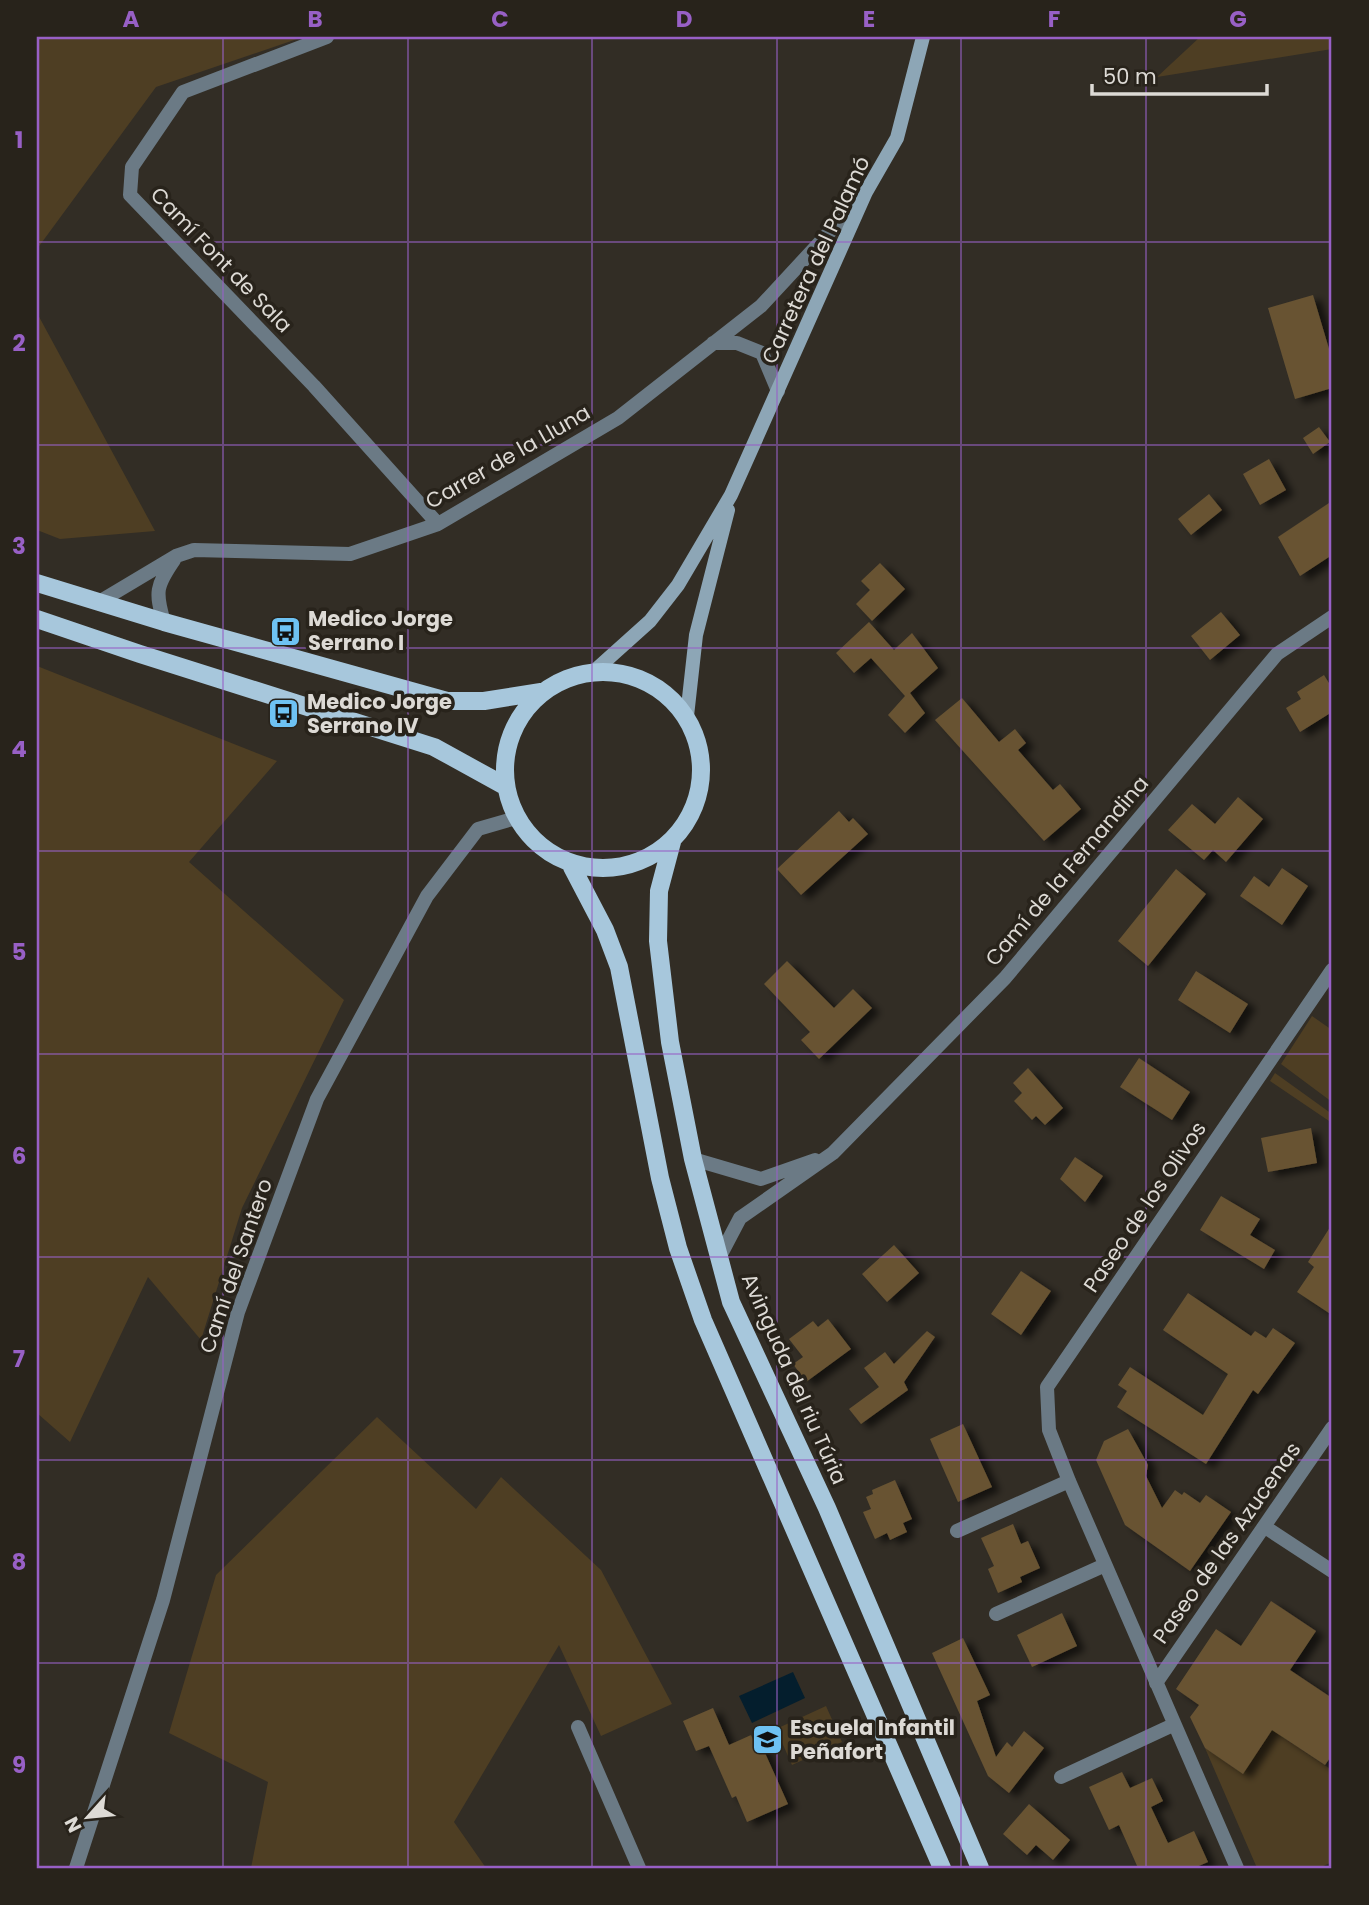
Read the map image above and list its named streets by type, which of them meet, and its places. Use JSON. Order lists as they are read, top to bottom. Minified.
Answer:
{"streets":{"main road":["Avinguda del riu Túria"],"street":["Camí Font de Sala","Carretera del Palamó","Carrer de la Lluna","Camí de la Fernandina","Paseo de los Olivos","Camí del Santero","Paseo de las Azucenas"]},"crossings":[["Camí Font de Sala","Carrer de la Lluna"],["Carretera del Palamó","Carrer de la Lluna"],["Carretera del Palamó","Camí del Santero"],["Carretera del Palamó","Avinguda del riu Túria"],["Camí de la Fernandina","Avinguda del riu Túria"],["Paseo de los Olivos","Paseo de las Azucenas"],["Camí del Santero","Avinguda del riu Túria"]],"places":{"bus stop":["Medico Jorge Serrano I","Medico Jorge Serrano IV"],"school or university":["Escuela Infantil Peñafort"]},"scale_bar":"50 m","north":"bottom left","grid":{"columns":["A","B","C","D","E","F","G"],"rows":["1","2","3","4","5","6","7","8","9"]}}
